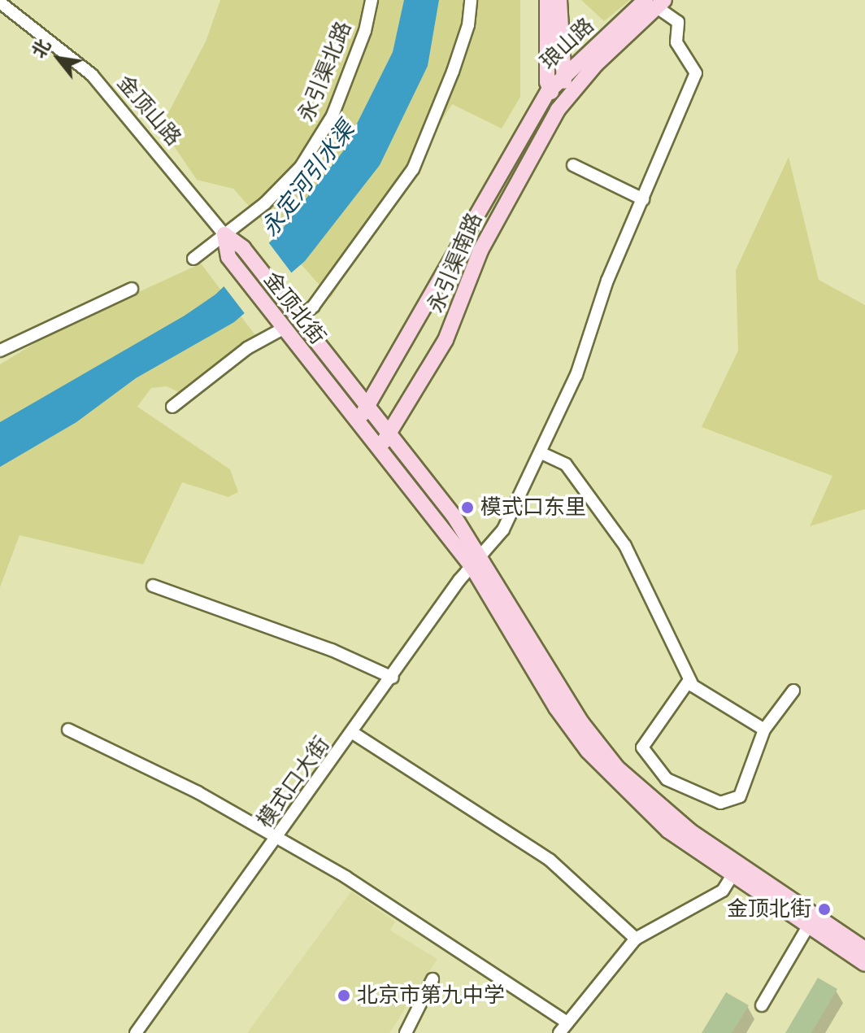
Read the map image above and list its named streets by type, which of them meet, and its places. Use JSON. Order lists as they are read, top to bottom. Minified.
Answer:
{"streets":{"main road":["琅山路","永引渠南路","金顶北街"],"street":["永引渠北路","金顶山路","模式口大街"]},"crossings":[["琅山路","永引渠南路"],["永引渠北路","金顶山路"],["永引渠北路","金顶北街"],["金顶山路","金顶北街"],["永引渠南路","金顶北街"],["金顶北街","模式口大街"]],"water":["永定河引水渠"],"places":["模式口东里","金顶北街","北京市第九中学"],"north":"top left"}
